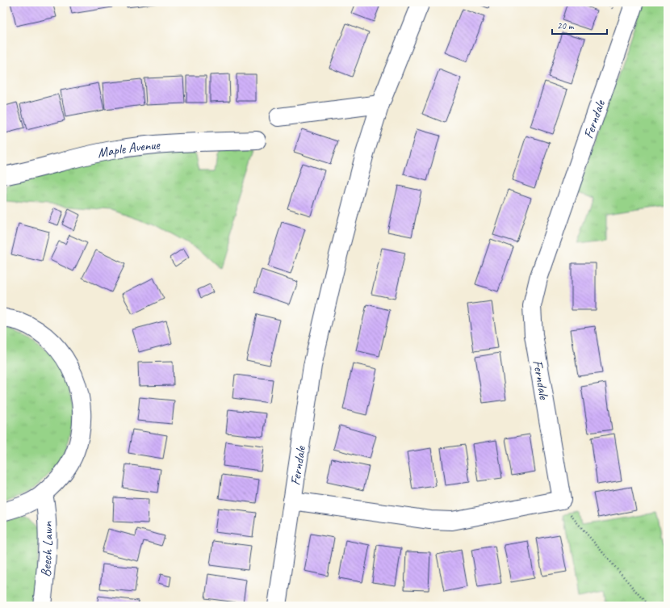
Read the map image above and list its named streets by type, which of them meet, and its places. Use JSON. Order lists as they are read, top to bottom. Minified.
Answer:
{"streets":{"street":["Ferndale","Maple Avenue","Beech Lawn"]},"scale_bar":"20 m"}
